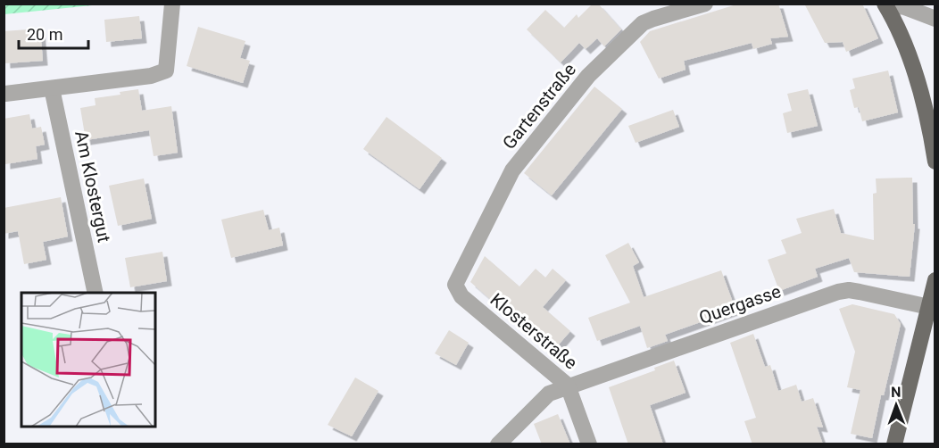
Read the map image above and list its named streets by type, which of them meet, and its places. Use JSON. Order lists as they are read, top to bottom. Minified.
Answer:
{"streets":{"street":["Gartenstraße","Am Klostergut","Quergasse","Klosterstraße"]},"crossings":[["Gartenstraße","Klosterstraße"],["Quergasse","Klosterstraße"]],"scale_bar":"20 m","north":"top"}
